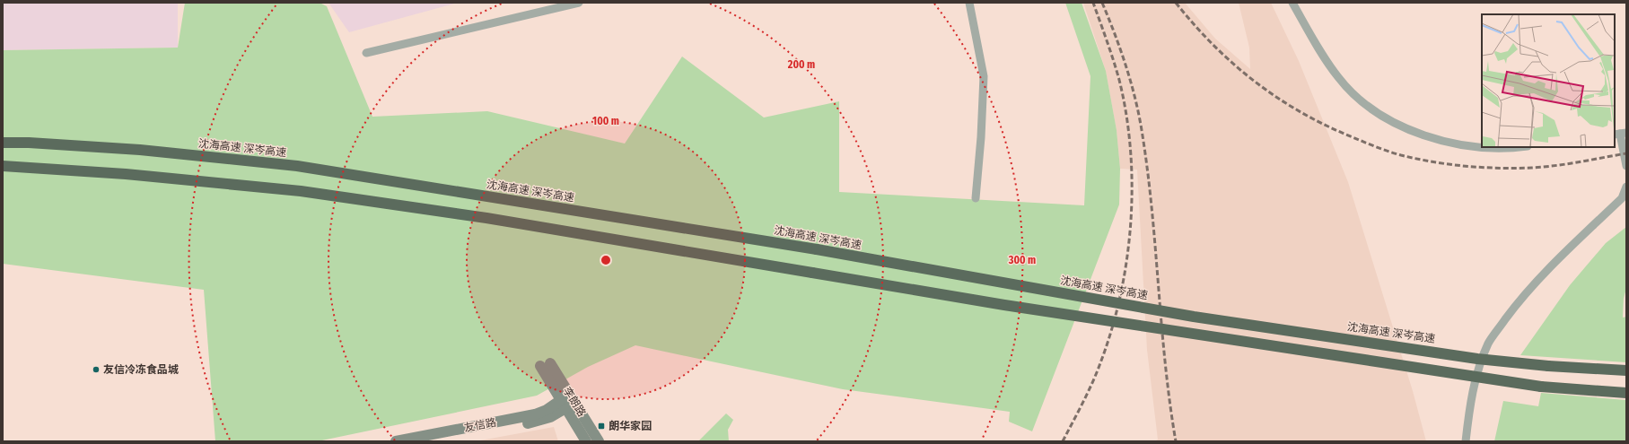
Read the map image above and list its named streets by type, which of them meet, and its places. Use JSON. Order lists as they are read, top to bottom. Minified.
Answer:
{"streets":{"highway":["沈海高速 深岑高速"],"street":["李朗路","友信路"]},"crossings":[["李朗路","友信路"]],"places":{"other":["友信冷冻食品城"],"transit":["朗华家园"]},"rings":["200 m","100 m","300 m"]}
